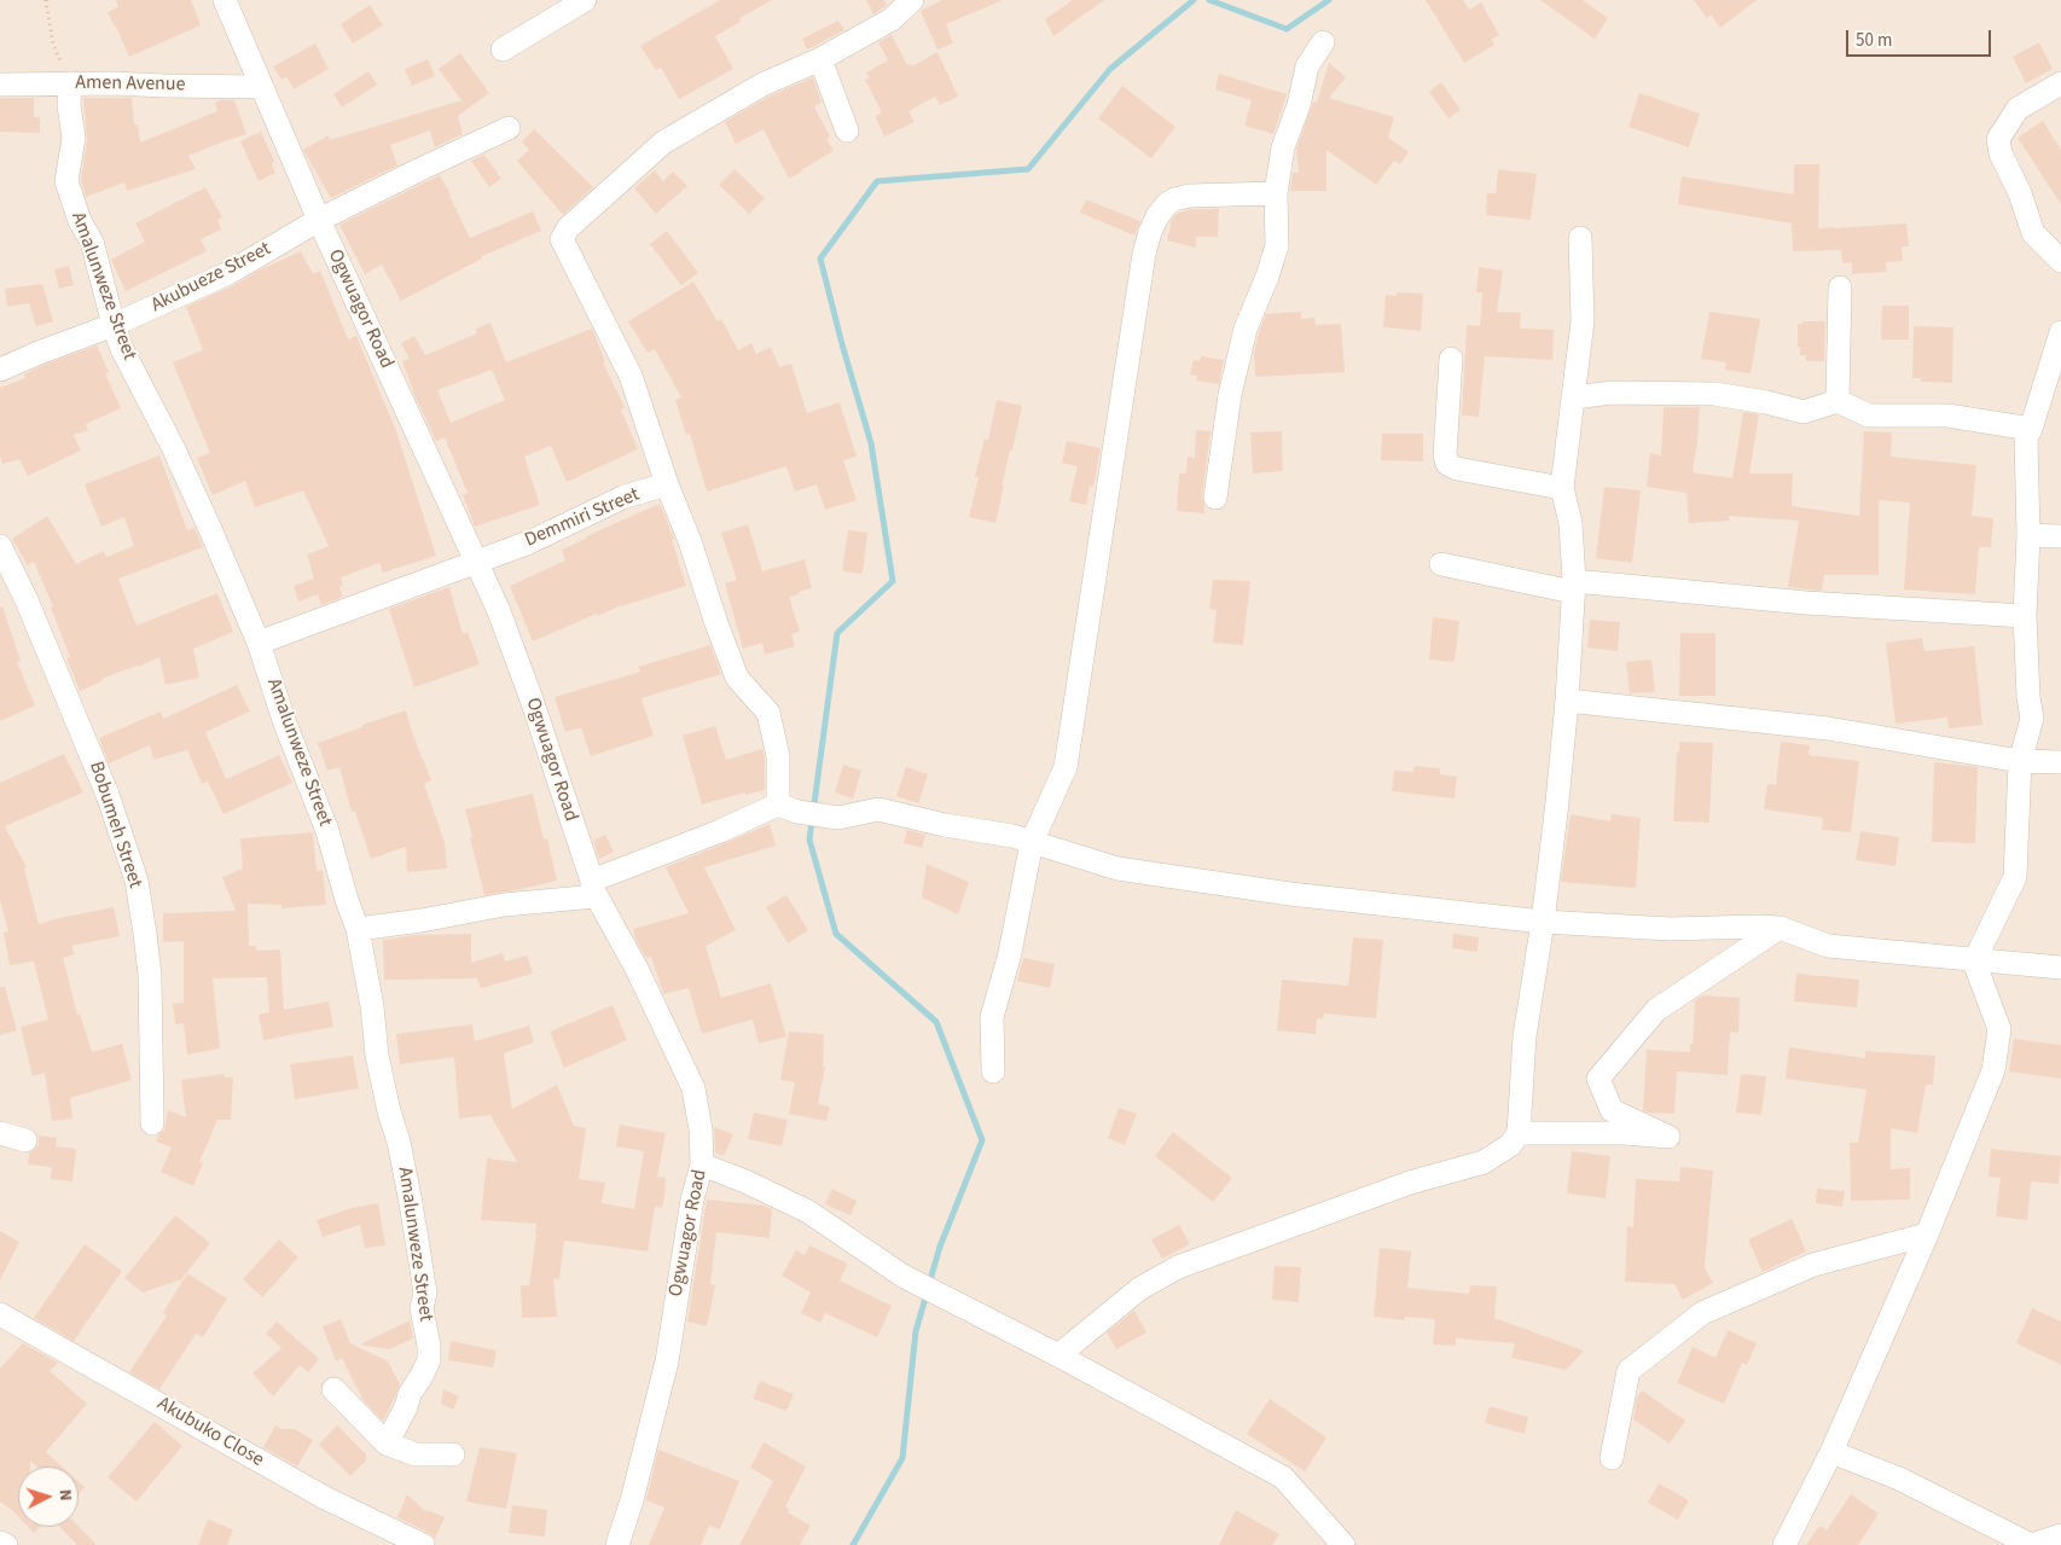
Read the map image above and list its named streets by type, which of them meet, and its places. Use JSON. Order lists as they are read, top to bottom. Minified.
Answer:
{"streets":{"street":["Amen Avenue","Akubueze Street","Amalunweze Street","Ogwuagor Road","Demmiri Street","Bobumeh Street","Akubuko Close"]},"crossings":[["Amen Avenue","Amalunweze Street"],["Amen Avenue","Ogwuagor Road"],["Akubueze Street","Amalunweze Street"],["Akubueze Street","Ogwuagor Road"],["Amalunweze Street","Demmiri Street"],["Ogwuagor Road","Demmiri Street"]],"scale_bar":"50 m","north":"right"}
